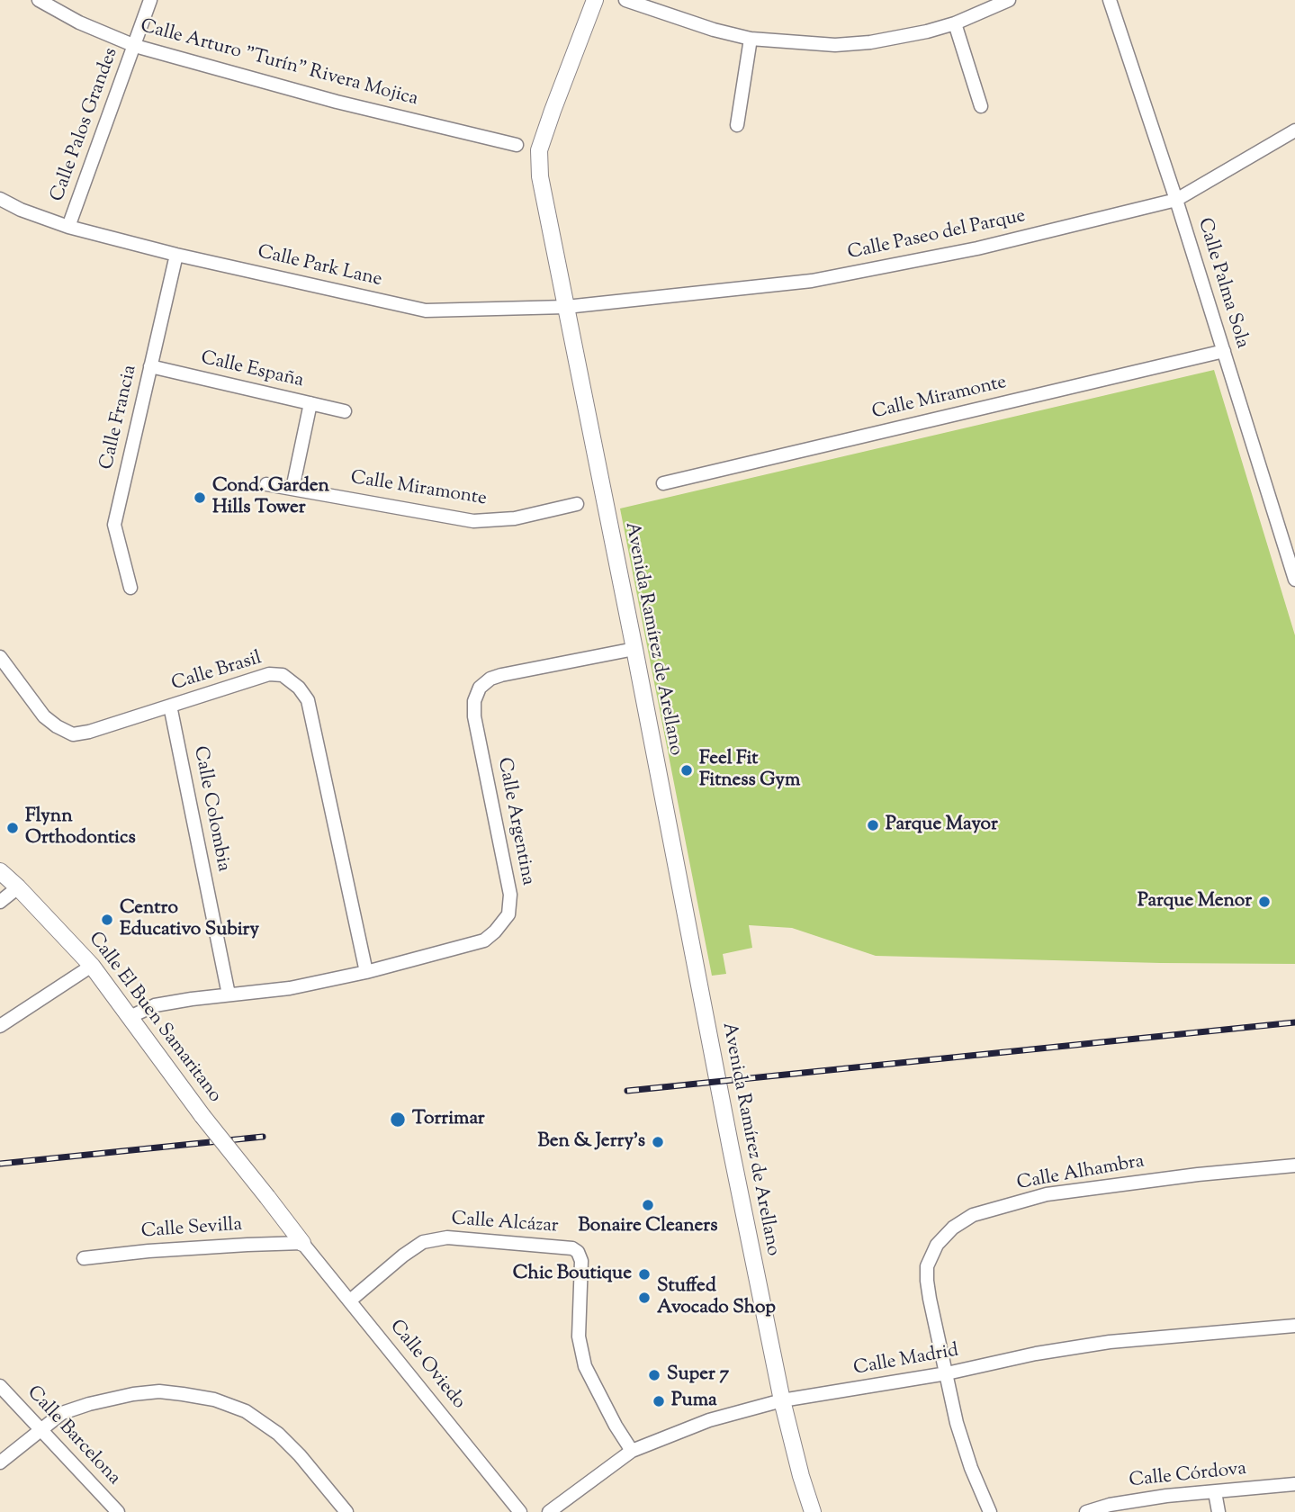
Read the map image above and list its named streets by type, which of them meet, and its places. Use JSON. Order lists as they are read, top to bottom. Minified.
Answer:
{"streets":{"street":["Calle Arturo \"Turín\" Rivera Mojica","Calle Palos Grandes","Calle Paseo del Parque","Calle Park Lane","Calle Palma Sola","Calle España","Calle Miramonte","Calle Francia","Avenida Ramírez de Arellano","Calle Brasil","Calle Colombia","Calle Argentina","Calle El Buen Samaritano","Calle Alhambra","Calle Alcázar","Calle Sevilla","Calle Madrid","Calle Oviedo","Calle Barcelona","Calle Córdova"]},"crossings":[["Calle Arturo \"Turín\" Rivera Mojica","Calle Palos Grandes"],["Calle Palos Grandes","Calle Park Lane"],["Calle Paseo del Parque","Calle Park Lane"],["Calle Paseo del Parque","Calle Palma Sola"],["Calle Paseo del Parque","Avenida Ramírez de Arellano"],["Calle Park Lane","Calle Francia"],["Calle Park Lane","Avenida Ramírez de Arellano"],["Calle Palma Sola","Calle Miramonte"],["Calle España","Calle Francia"],["Avenida Ramírez de Arellano","Calle Argentina"],["Avenida Ramírez de Arellano","Calle Madrid"],["Calle Brasil","Calle Colombia"],["Calle Brasil","Calle Argentina"],["Calle Colombia","Calle Argentina"],["Calle Argentina","Calle El Buen Samaritano"],["Calle El Buen Samaritano","Calle Sevilla"],["Calle El Buen Samaritano","Calle Oviedo"],["Calle Alhambra","Calle Madrid"],["Calle Alcázar","Calle Madrid"],["Calle Alcázar","Calle Oviedo"],["Calle Sevilla","Calle Oviedo"]],"places":["Cond. Garden Hills Tower","Feel Fit Fitness Gym","Parque Mayor","Flynn Orthodontics","Parque Menor","Centro Educativo Subiry","Torrimar","Ben & Jerry's","Bonaire Cleaners","Chic Boutique","Stuffed Avocado Shop","Super 7","Puma"]}
